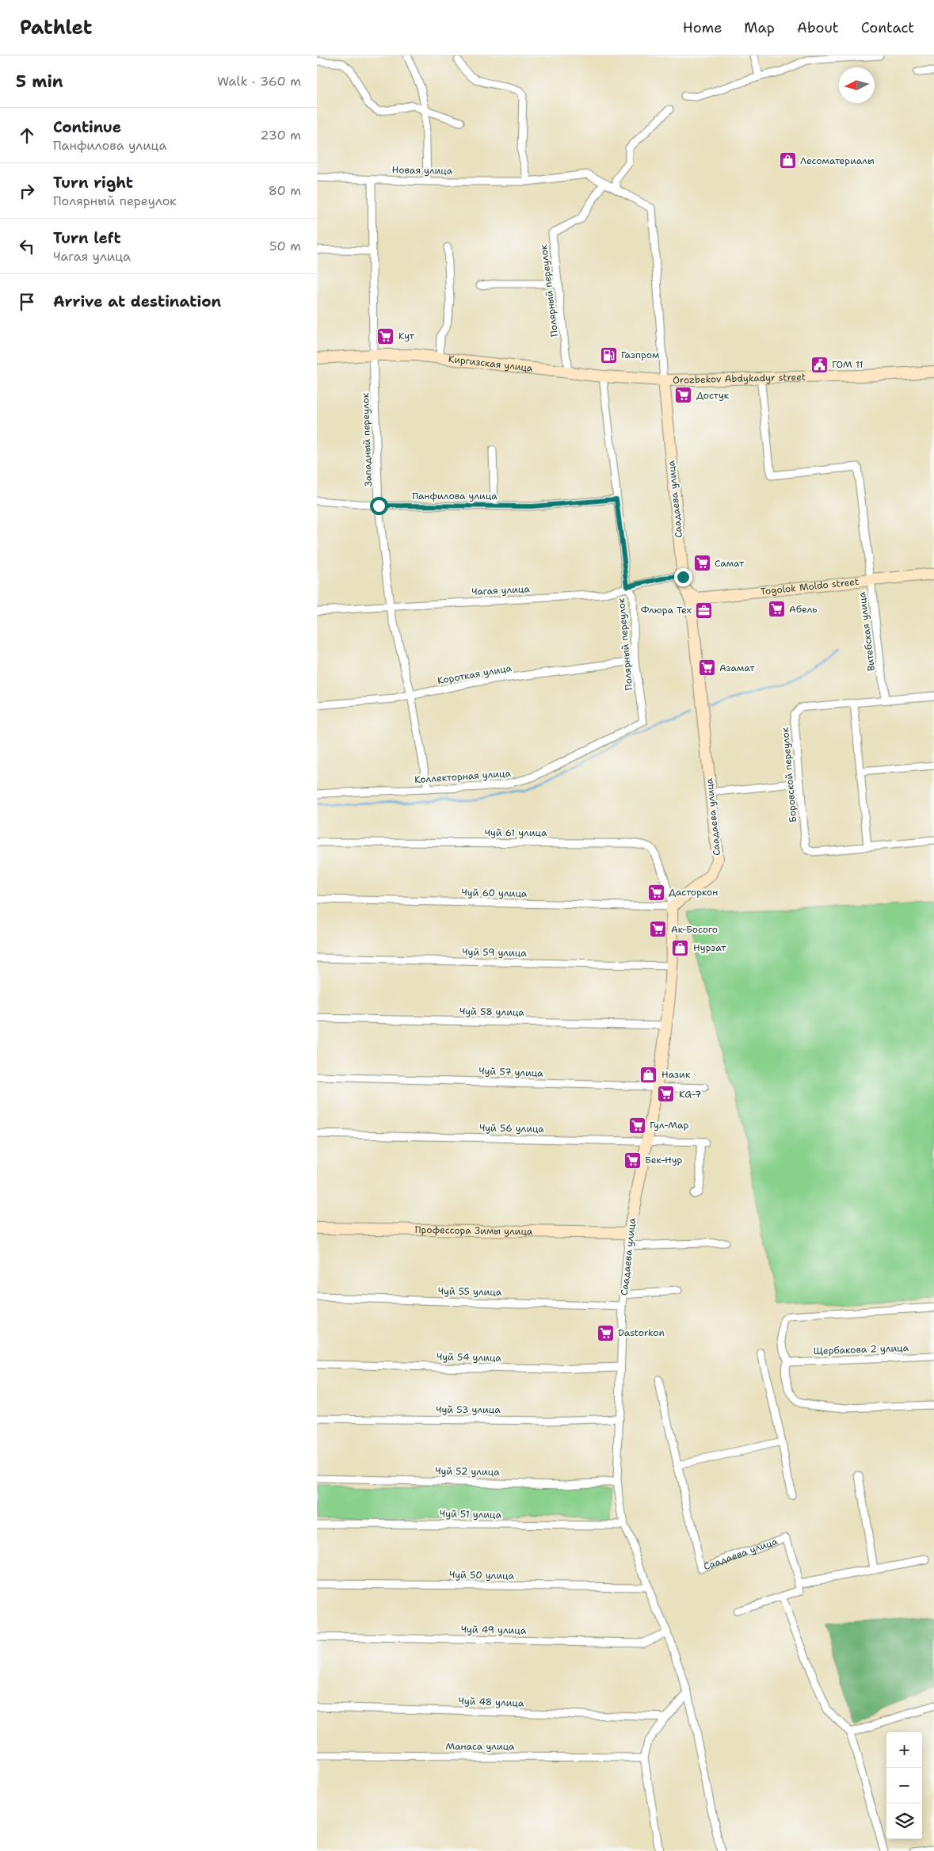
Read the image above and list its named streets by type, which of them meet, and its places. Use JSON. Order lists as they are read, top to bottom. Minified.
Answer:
{"streets":{"street":["Новая улица","Полярный переулок","Киргизская улица","Orozbekov Abdykadyr street","Западный переулок","Панфилова улица","Саадаева улица","Togolok Moldo street","Чагая улица","Витебская улица","Короткая улица","Боровской переулок","Коллекторная улица","Чуй 61 улица","Чуй 60 улица","Чуй 59 улица","Чуй 58 улица","Чуй 57 улица","Чуй 56 улица","Профессора Зимы улица","Чуй 55 улица","Щербакова 2 улица","Чуй 54 улица","Чуй 53 улица","Чуй 52 улица","Чуй 51 улица","Чуй 50 улица","Чуй 49 улица","Чуй 48 улица","Манаса улица"]},"crossings":[["Новая улица","Западный переулок"],["Новая улица","Саадаева улица"],["Полярный переулок","Киргизская улица"],["Полярный переулок","Панфилова улица"],["Полярный переулок","Саадаева улица"],["Полярный переулок","Чагая улица"],["Полярный переулок","Короткая улица"],["Полярный переулок","Коллекторная улица"],["Киргизская улица","Orozbekov Abdykadyr street"],["Киргизская улица","Западный переулок"],["Киргизская улица","Саадаева улица"],["Orozbekov Abdykadyr street","Саадаева улица"],["Orozbekov Abdykadyr street","Витебская улица"],["Западный переулок","Панфилова улица"],["Западный переулок","Чагая улица"],["Западный переулок","Короткая улица"],["Западный переулок","Коллекторная улица"],["Саадаева улица","Togolok Moldo street"],["Саадаева улица","Чагая улица"],["Саадаева улица","Чуй 61 улица"],["Саадаева улица","Чуй 60 улица"],["Саадаева улица","Чуй 59 улица"],["Саадаева улица","Чуй 58 улица"],["Саадаева улица","Чуй 57 улица"],["Саадаева улица","Чуй 56 улица"],["Саадаева улица","Профессора Зимы улица"],["Саадаева улица","Чуй 55 улица"],["Саадаева улица","Чуй 54 улица"],["Саадаева улица","Чуй 53 улица"],["Саадаева улица","Чуй 52 улица"],["Саадаева улица","Чуй 51 улица"],["Саадаева улица","Чуй 50 улица"],["Саадаева улица","Чуй 49 улица"],["Togolok Moldo street","Витебская улица"],["Витебская улица","Боровской переулок"],["Чуй 61 улица","Чуй 60 улица"]],"places":{"shop":["Лесоматериалы","Нурзат","Назик"],"supermarket":["Кут","Достук","Самат","Абель","Азамат","Дасторкон","Ак-Босого","KG-7","Гул-Мар","Бек-Нур","Dastorkon"],"fuel station":["Газпром"],"public building":["ГОМ 11"],"office":["Флюра Тех"]},"north":"left","page":{"header":"Pathlet","nav":["Home","Map","About","Contact"],"heading":["5 min","Walk · 360 m"],"list":[["Continue","Панфилова улица","230 m"],["Turn right","Полярный переулок","80 m"],["Turn left","Чагая улица","50 m"],"Arrive at destination"],"map_buttons":["+","−"]}}
